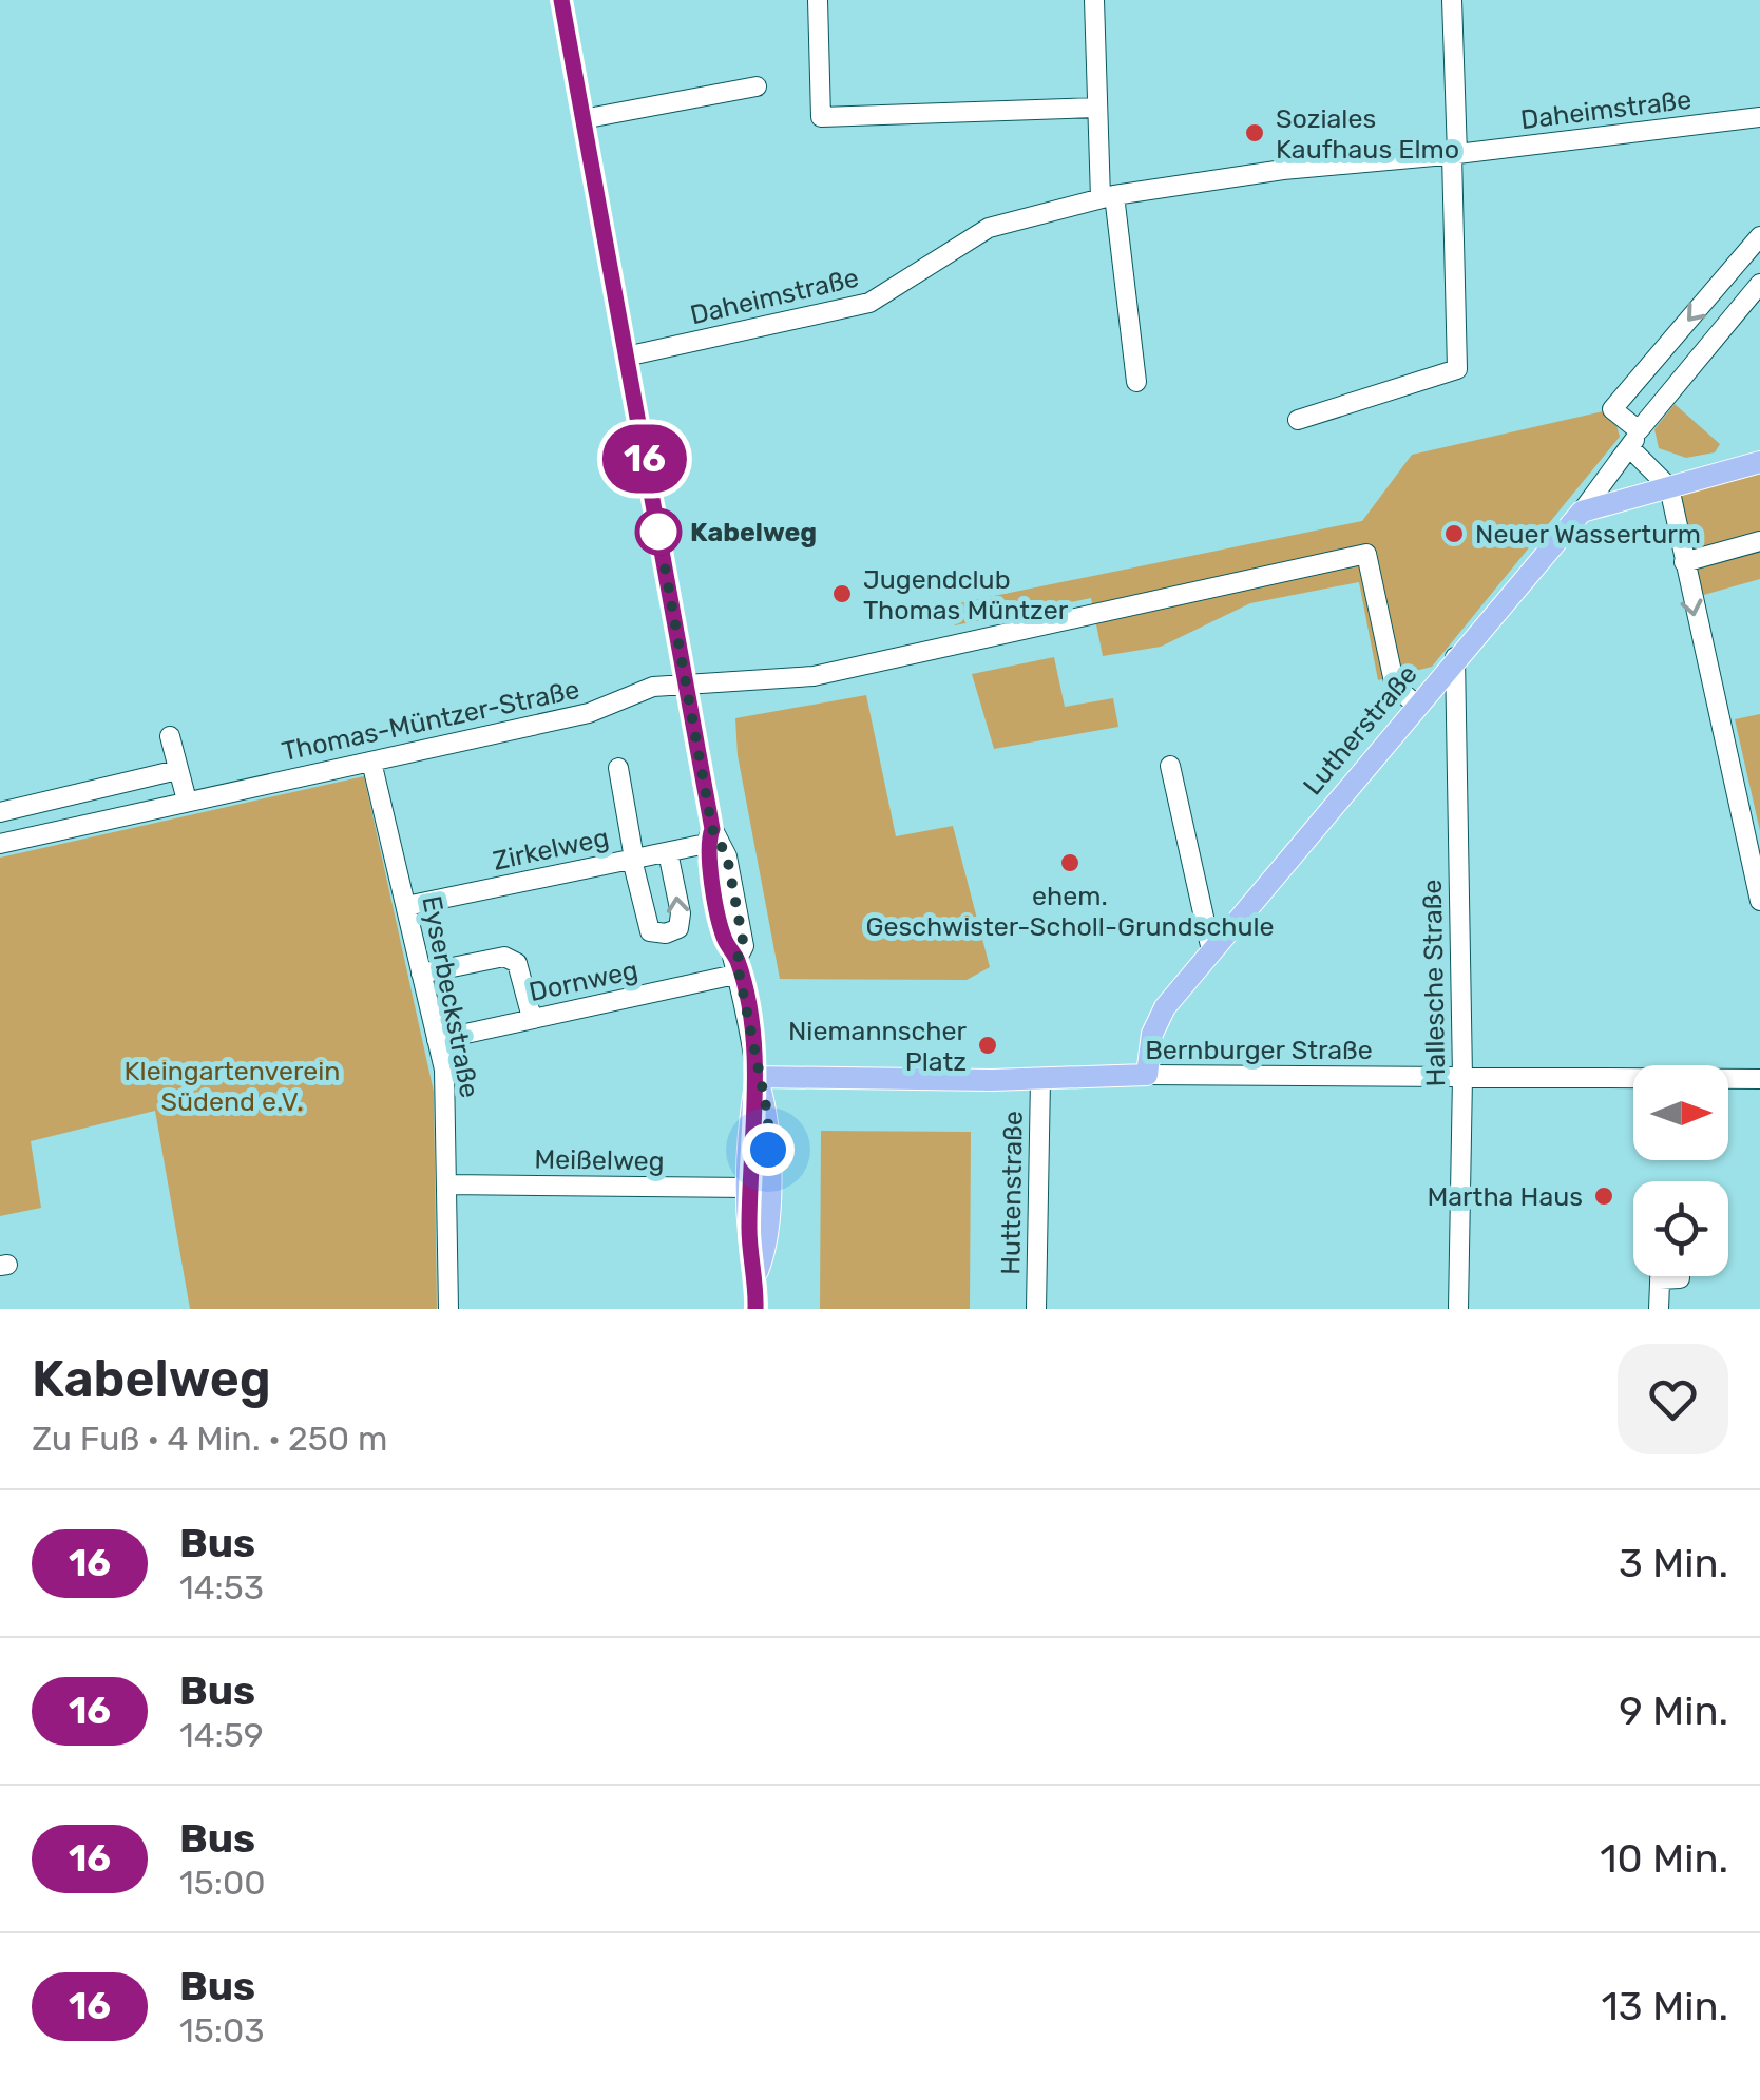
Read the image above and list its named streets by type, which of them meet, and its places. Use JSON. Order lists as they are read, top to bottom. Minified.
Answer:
{"streets":{"main road":["Lutherstraße","Bernburger Straße"],"street":["Daheimstraße","Thomas-Müntzer-Straße","Zirkelweg","Dornweg","Hallesche Straße","Eyserbeckstraße","Meißelweg","Huttenstraße"]},"crossings":[["Thomas-Müntzer-Straße","Lutherstraße"],["Thomas-Müntzer-Straße","Eyserbeckstraße"],["Lutherstraße","Hallesche Straße"],["Lutherstraße","Bernburger Straße"],["Zirkelweg","Eyserbeckstraße"],["Dornweg","Eyserbeckstraße"],["Hallesche Straße","Bernburger Straße"],["Eyserbeckstraße","Meißelweg"],["Bernburger Straße","Huttenstraße"]],"parks":["Kleingartenverein Südend e.V."],"places":["Soziales Kaufhaus Elmo","Kabelweg","Neuer Wasserturm","Jugendclub Thomas Müntzer","ehem. Geschwister-Scholl-Grundschule","Niemannscher Platz","Martha Haus"],"lines":["bus line 16"],"north":"right","page":{"on_map":"16","heading":["Kabelweg","Zu Fuß · 4 Min. · 250 m"],"list":[{"mark":"16","name":"Bus","note":"14:53","value":"3 Min."},{"mark":"16","name":"Bus","note":"14:59","value":"9 Min."},{"mark":"16","name":"Bus","note":"15:00","value":"10 Min."},{"mark":"16","name":"Bus","note":"15:03","value":"13 Min."}]}}
